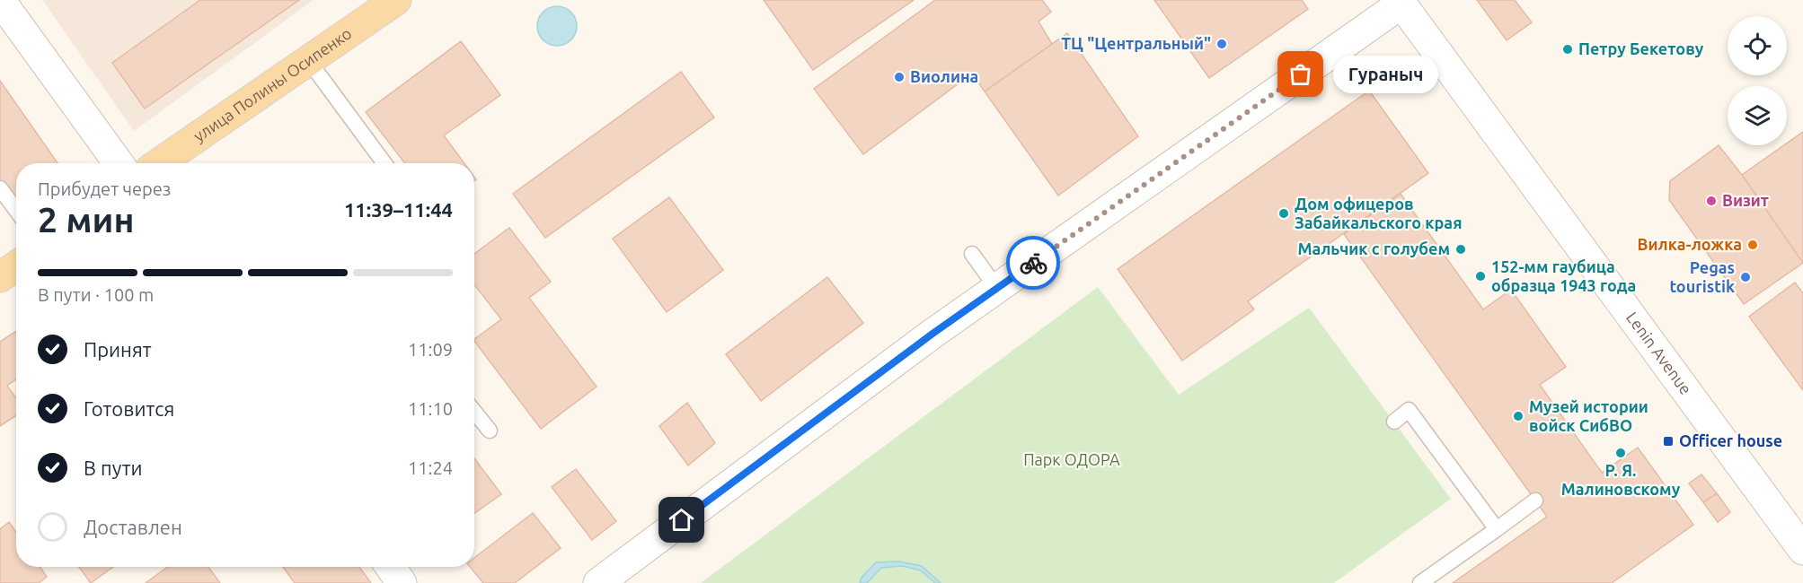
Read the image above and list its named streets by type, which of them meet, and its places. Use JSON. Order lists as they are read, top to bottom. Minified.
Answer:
{"streets":{"main road":["улица Полины Осипенко"],"street":["Lenin Avenue"]},"parks":["Парк ОДОРА"],"places":{"other":["ТЦ \"Центральный\"","Петру Бекетову","Гураныч","Виолина","Визит","Дом офицеров Забайкальского края","Вилка-ложка","Мальчик с голубем","152-мм гаубица образца 1943 года","Pegas touristik","Музей истории войск СибВО","Р. Я. Малиновскому"],"transit":["Officer house"]},"page":{"bubble":"Гураныч","heading":["2 мин","Прибудет через","11:39–11:44"],"bar":"В пути · 100 m","list":[["Принят","11:09"],["Готовится","11:10"],["В пути","11:24"],"Доставлен"]}}
